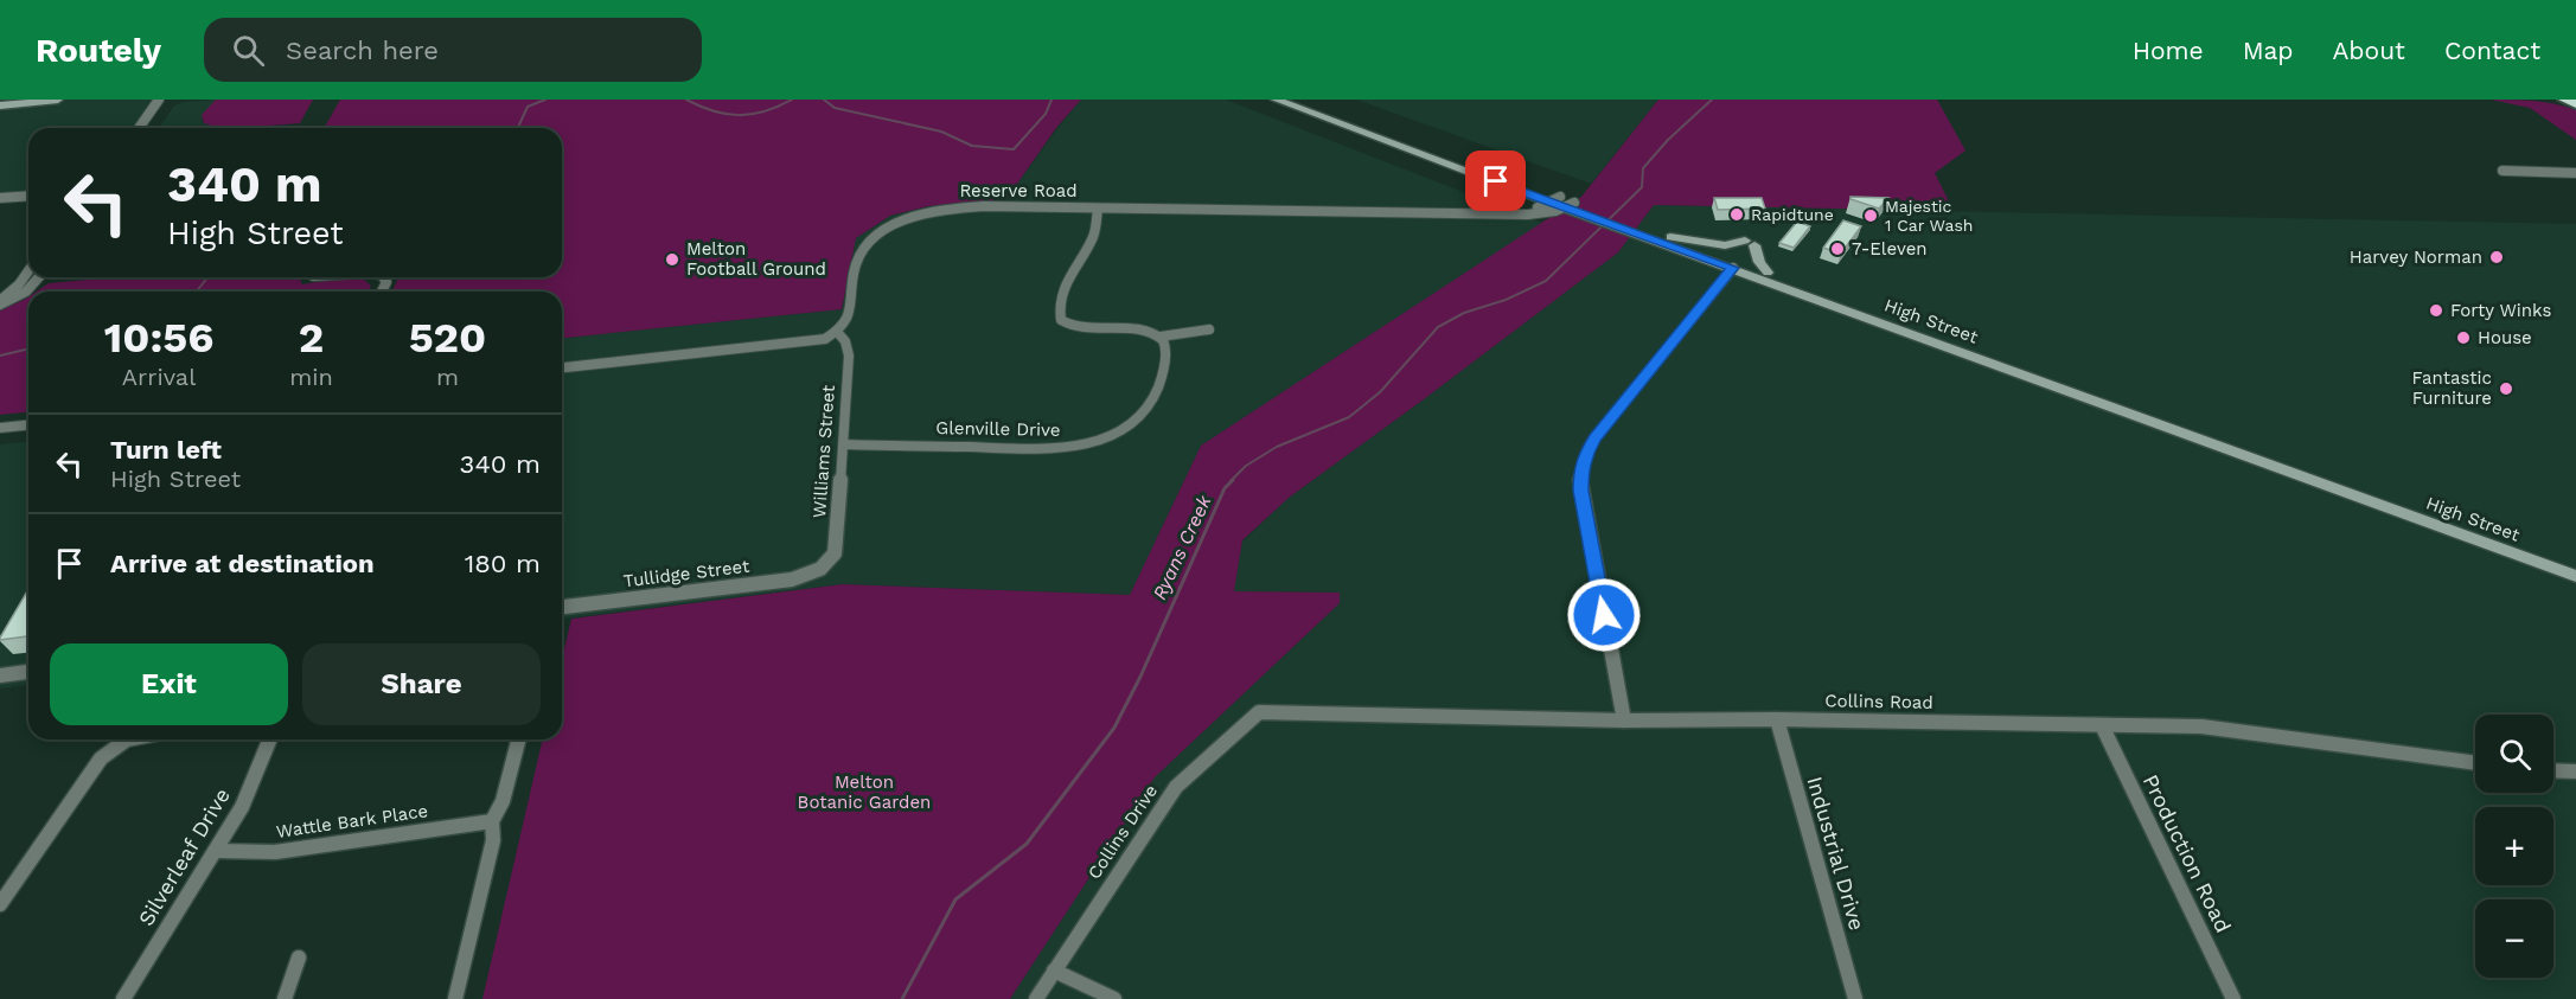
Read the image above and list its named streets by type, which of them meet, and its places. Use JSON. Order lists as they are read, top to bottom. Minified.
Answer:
{"streets":{"main road":["High Street"],"street":["Reserve Road","Glenville Drive","Williams Street","Tullidge Street","Collins Road","Wattle Bark Place","Collins Drive","Industrial Drive","Production Road","Silverleaf Drive"]},"crossings":[["Reserve Road","High Street"],["Reserve Road","Williams Street"],["Glenville Drive","Williams Street"],["Williams Street","Tullidge Street"],["Collins Road","Collins Drive"],["Collins Road","Industrial Drive"],["Collins Road","Production Road"],["Wattle Bark Place","Silverleaf Drive"]],"water":["Ryans Creek"],"parks":["Melton Botanic Garden"],"places":["Rapidtune","Majestic 1 Car Wash","7-Eleven","Harvey Norman","Melton Football Ground","Forty Winks","House","Fantastic Furniture"],"page":{"header":"Routely","search":"Search here","nav":["Home","Map","About","Contact"],"turn":["340 m","High Street"],"eta":["10:56","Arrival","2","min","520","m"],"list":[{"name":"Turn left","note":"High Street","value":"340 m"},{"name":"Arrive at destination","value":"180 m"}],"buttons":["Exit","Share"],"map_buttons":["+","−"]}}
